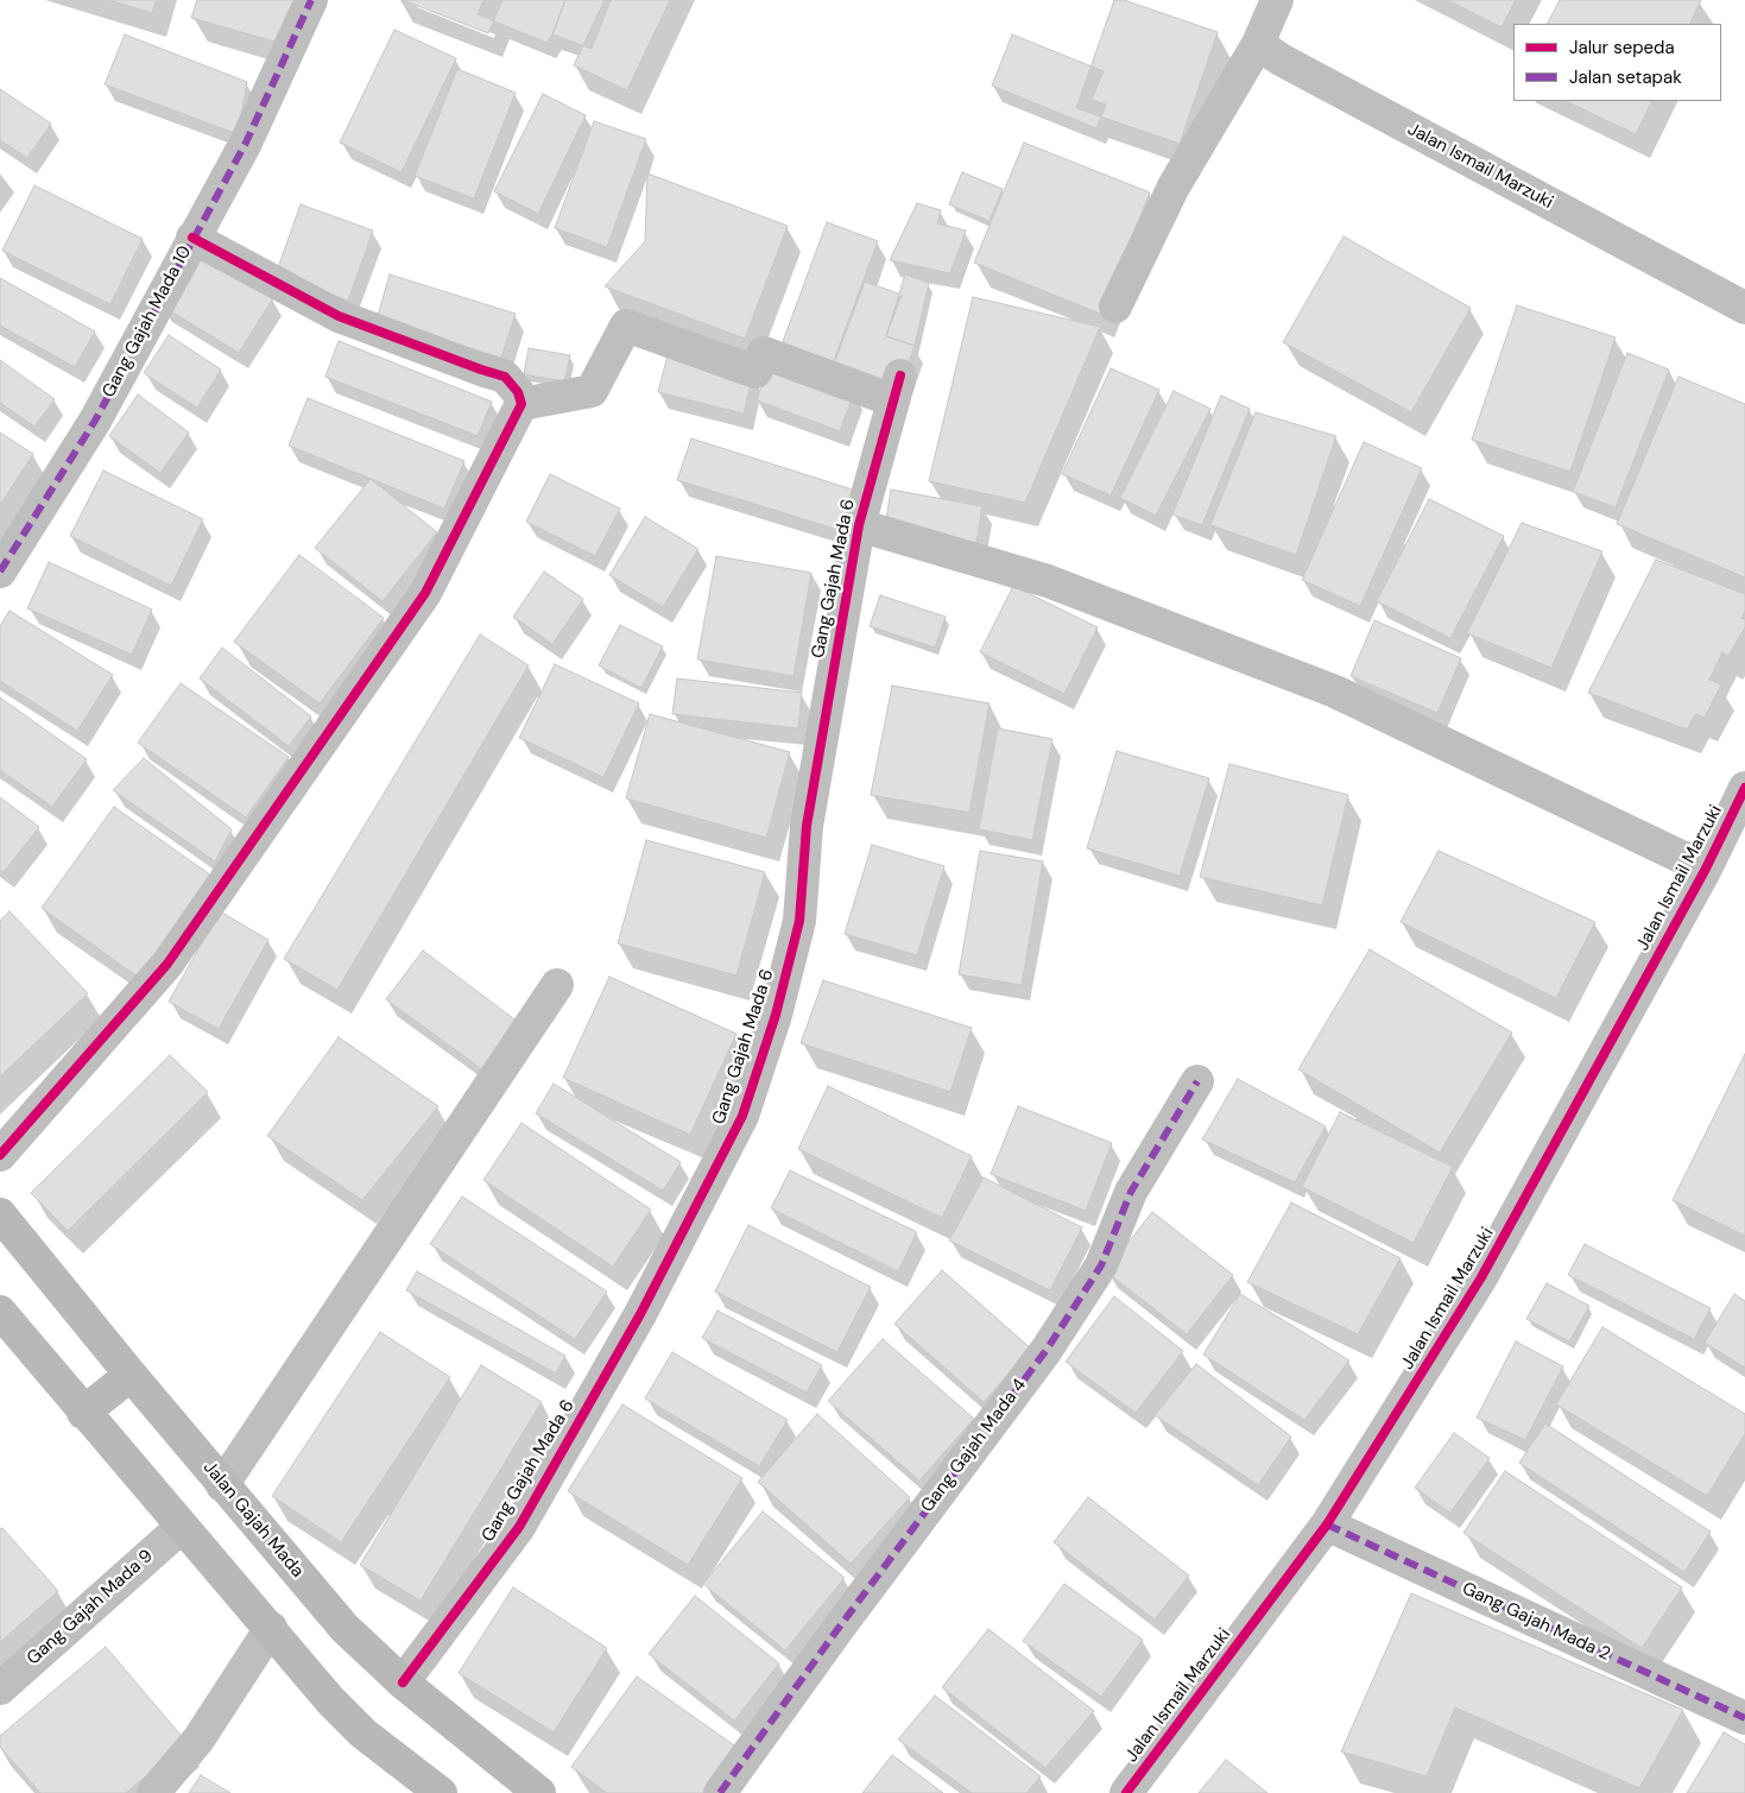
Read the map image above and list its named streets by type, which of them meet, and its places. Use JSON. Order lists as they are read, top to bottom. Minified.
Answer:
{"streets":{"street":["Jalan Ismail Marzuki","Gang Gajah Mada 10","Gang Gajah Mada 6","Gang Gajah Mada 4","Jalan Gajah Mada","Gang Gajah Mada 9","Gang Gajah Mada 2"]},"crossings":[["Jalan Ismail Marzuki","Gang Gajah Mada 2"],["Gang Gajah Mada 6","Jalan Gajah Mada"]],"legend":["Jalur sepeda","Jalan setapak"]}
